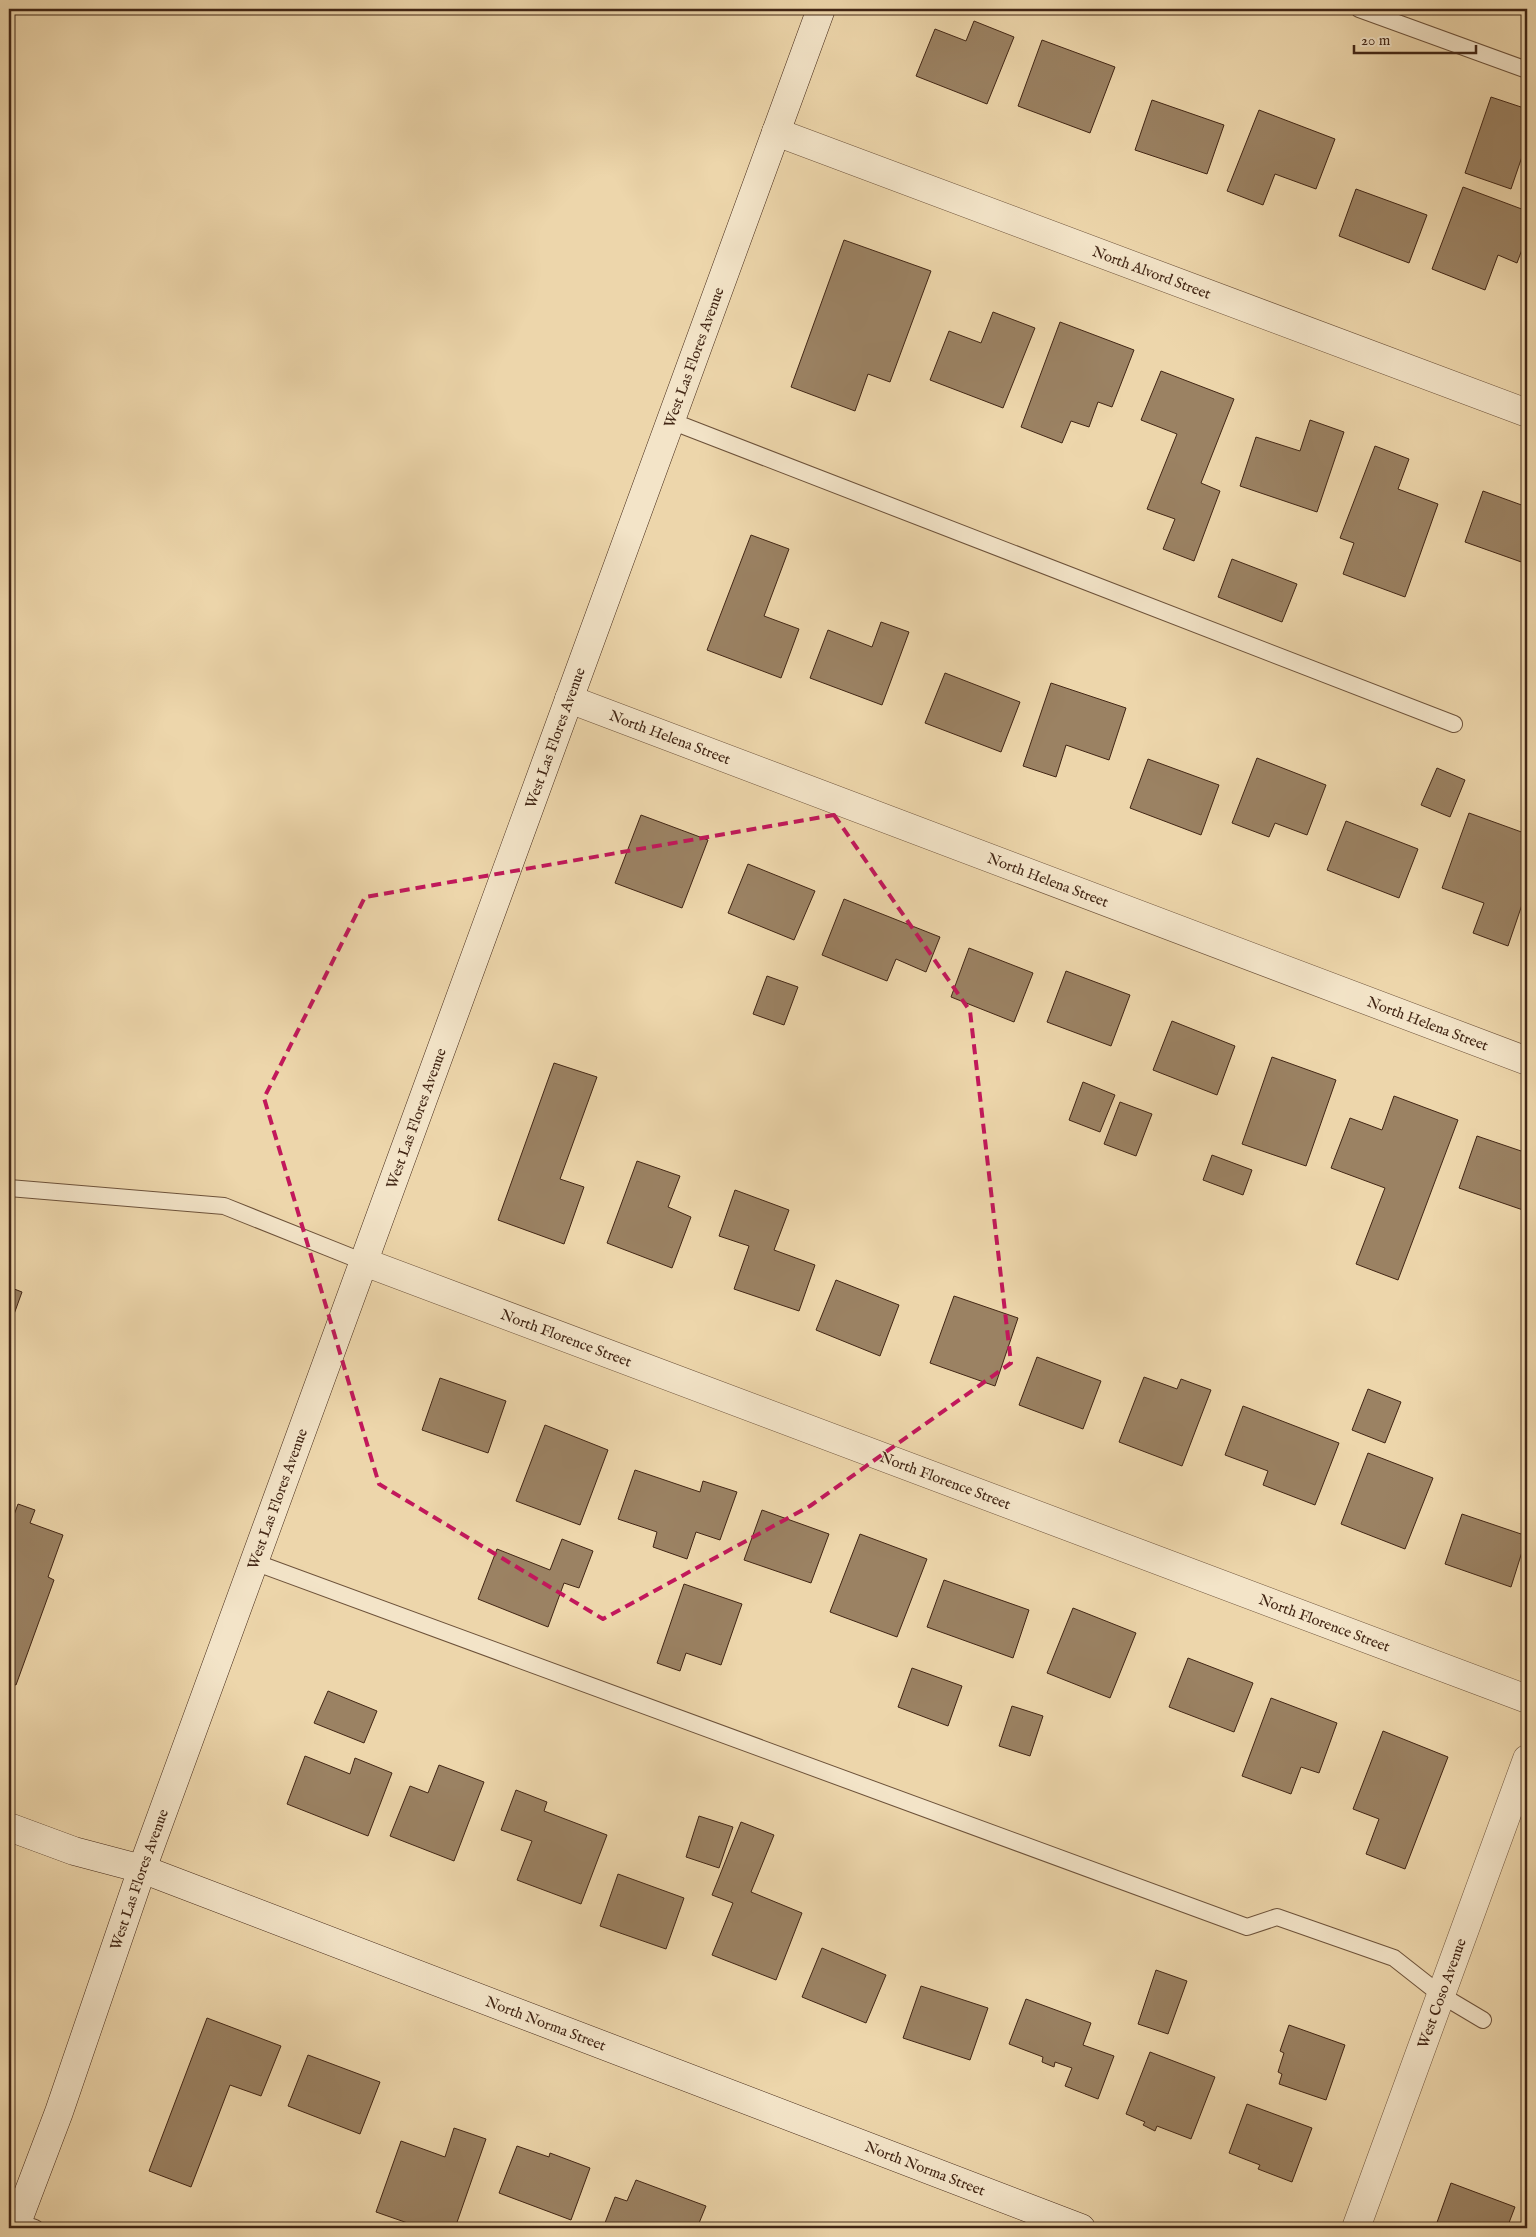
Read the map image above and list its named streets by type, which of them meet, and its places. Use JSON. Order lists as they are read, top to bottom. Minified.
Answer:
{"streets":{"street":["North Alvord Street","West Las Flores Avenue","North Helena Street","North Florence Street","West Coso Avenue","North Norma Street"]},"crossings":[["North Alvord Street","West Las Flores Avenue"],["West Las Flores Avenue","North Helena Street"],["West Las Flores Avenue","North Florence Street"],["West Las Flores Avenue","North Norma Street"]],"scale_bar":"20 m"}
